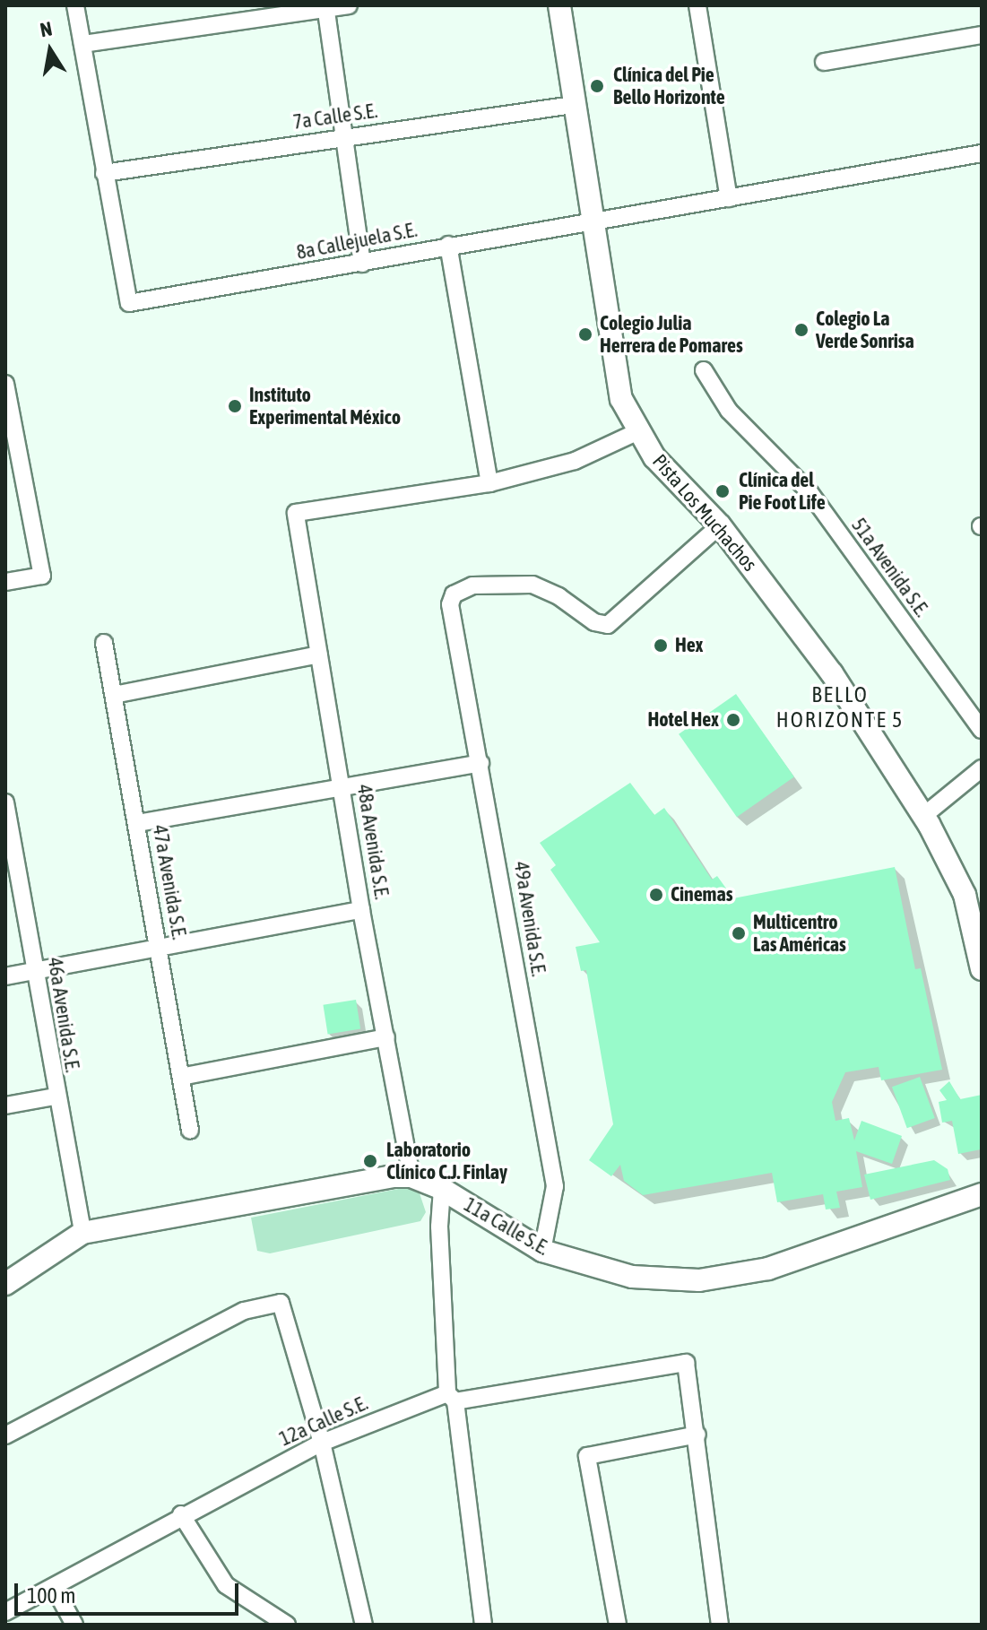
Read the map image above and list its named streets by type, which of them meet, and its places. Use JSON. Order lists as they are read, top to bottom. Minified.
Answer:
{"streets":{"street":["7a Calle S.E.","8a Callejuela S.E.","Pista Los Muchachos","51a Avenida S.E.","48a Avenida S.E.","47a Avenida S.E.","49a Avenida S.E.","46a Avenida S.E.","11a Calle S.E.","12a Calle S.E."]},"crossings":[["7a Calle S.E.","8a Callejuela S.E."],["7a Calle S.E.","Pista Los Muchachos"],["8a Callejuela S.E.","Pista Los Muchachos"],["Pista Los Muchachos","49a Avenida S.E."],["48a Avenida S.E.","11a Calle S.E."],["49a Avenida S.E.","11a Calle S.E."]],"districts":["BELLO HORIZONTE 5"],"places":["Clínica del Pie Bello Horizonte","Colegio La Verde Sonrisa","Colegio Julia Herrera de Pomares","Instituto Experimental México","Clínica del Pie Foot Life","Hex","Hotel Hex","Cinemas","Multicentro Las Américas","Laboratorio Clínico C.J. Finlay"],"scale_bar":"100 m","north":"top"}
